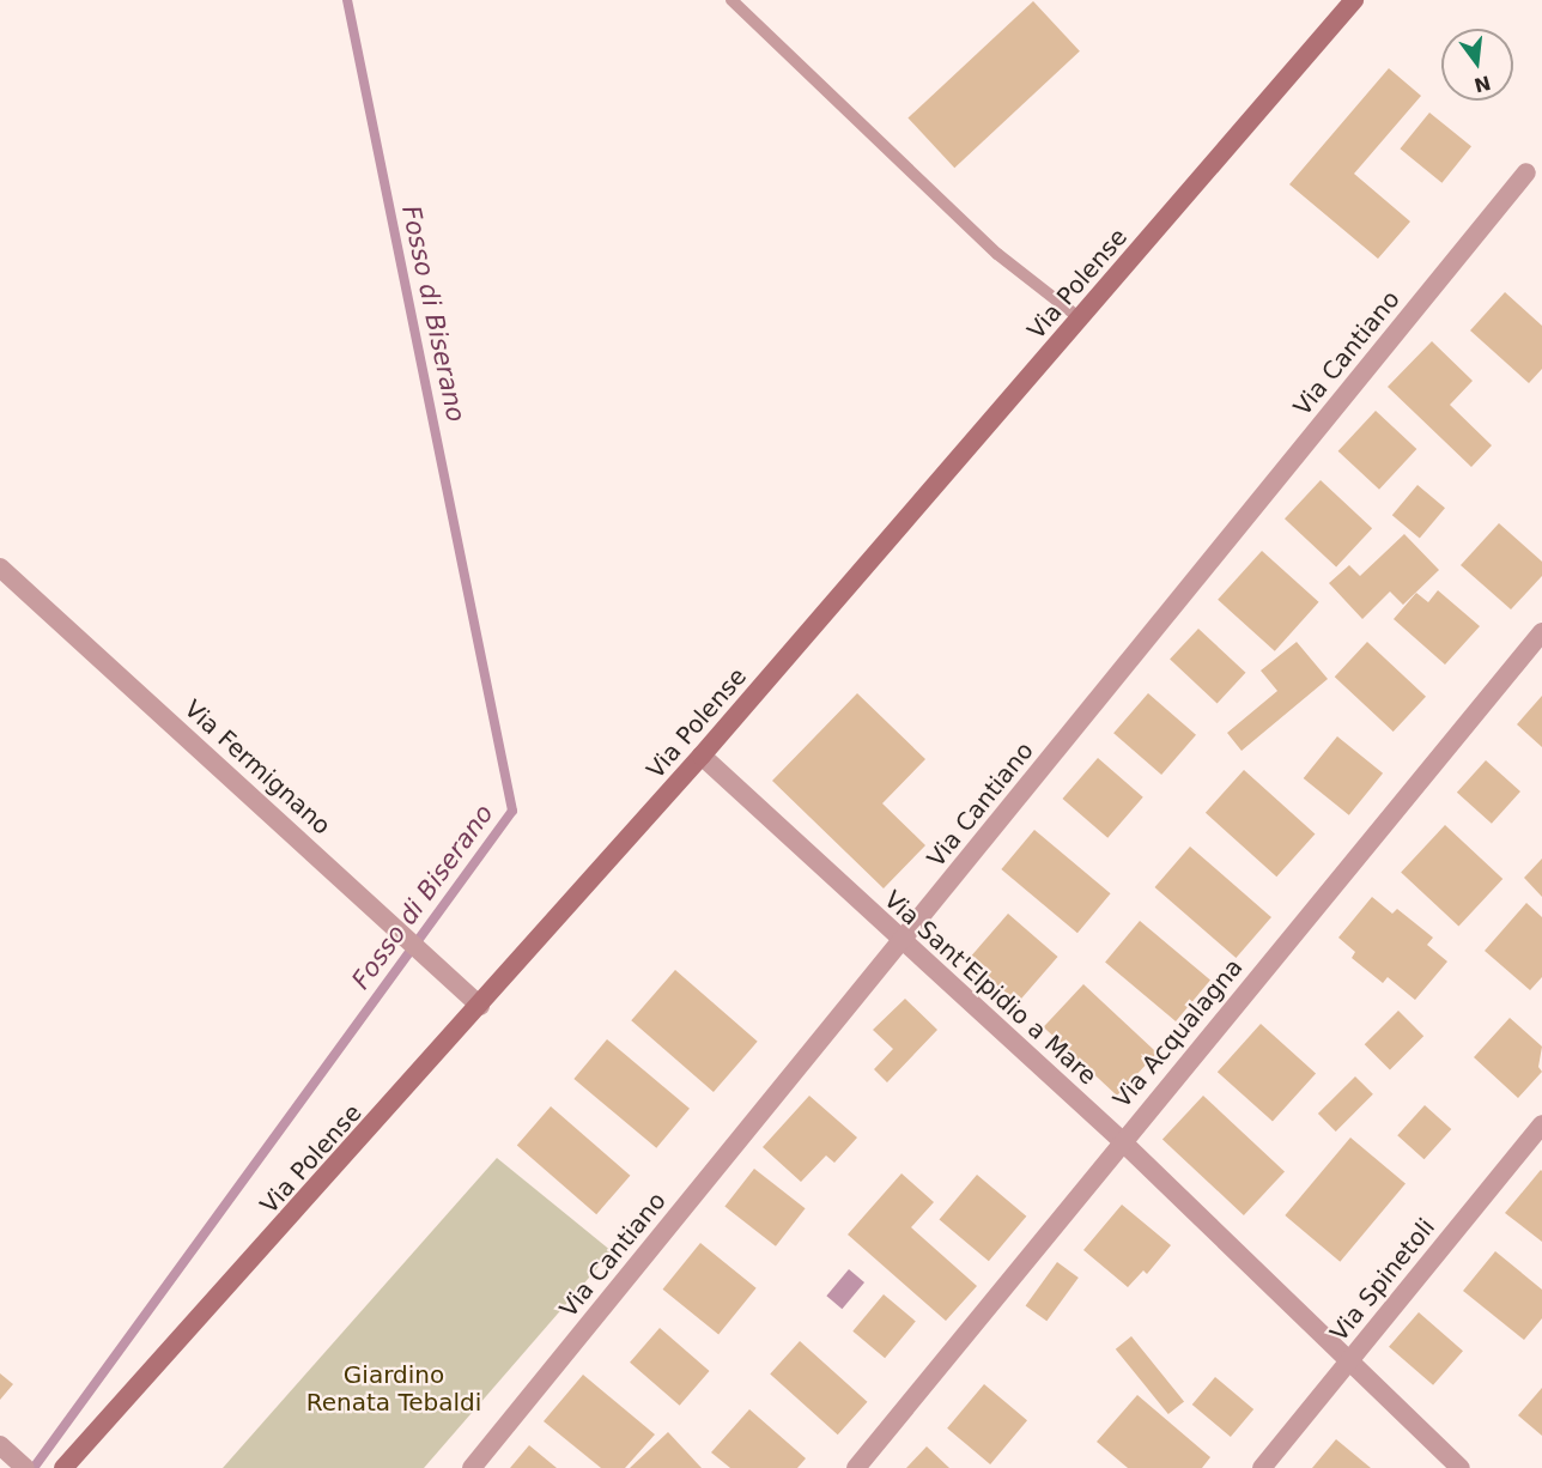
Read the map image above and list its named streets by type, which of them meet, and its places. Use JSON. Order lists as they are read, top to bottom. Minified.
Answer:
{"streets":{"main road":["Via Polense"],"street":["Via Cantiano","Via Fermignano","Via Sant'Elpidio a Mare","Via Acqualagna","Via Spinetoli"]},"crossings":[["Via Polense","Via Fermignano"],["Via Polense","Via Sant'Elpidio a Mare"],["Via Cantiano","Via Sant'Elpidio a Mare"],["Via Sant'Elpidio a Mare","Via Acqualagna"],["Via Sant'Elpidio a Mare","Via Spinetoli"]],"water":["Fosso di Biserano"],"parks":["Giardino Renata Tebaldi"],"north":"bottom"}
